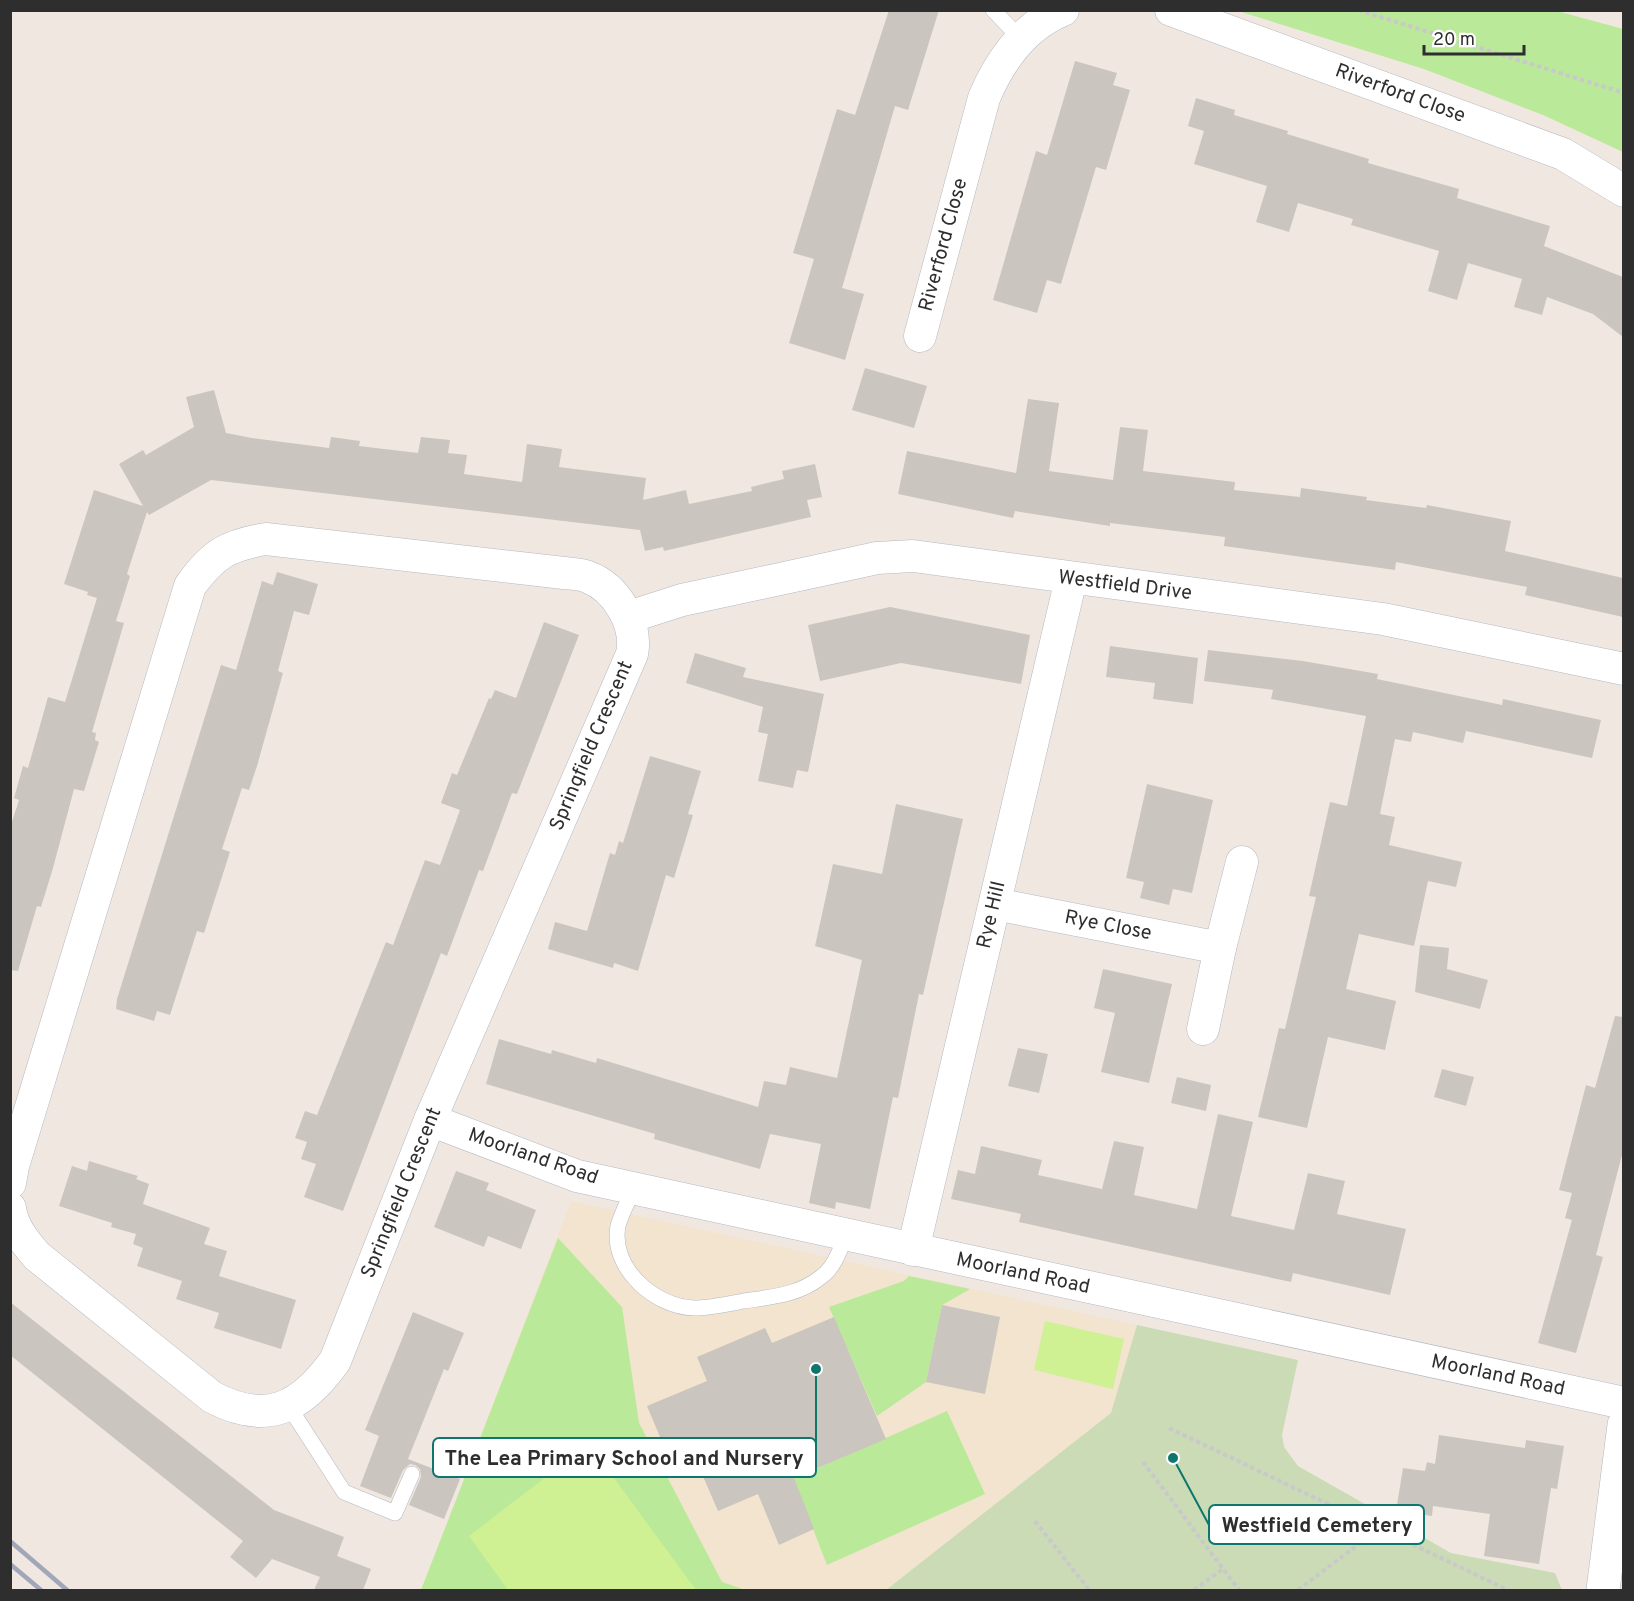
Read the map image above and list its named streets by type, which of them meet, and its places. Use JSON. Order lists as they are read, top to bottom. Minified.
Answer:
{"streets":{"street":["Riverford Close","Westfield Drive","Springfield Crescent","Rye Hill","Rye Close","Moorland Road"]},"crossings":[["Westfield Drive","Springfield Crescent"],["Westfield Drive","Rye Hill"],["Springfield Crescent","Moorland Road"],["Rye Hill","Rye Close"],["Rye Hill","Moorland Road"]],"places":["The Lea Primary School and Nursery","Westfield Cemetery"],"scale_bar":"20 m"}
